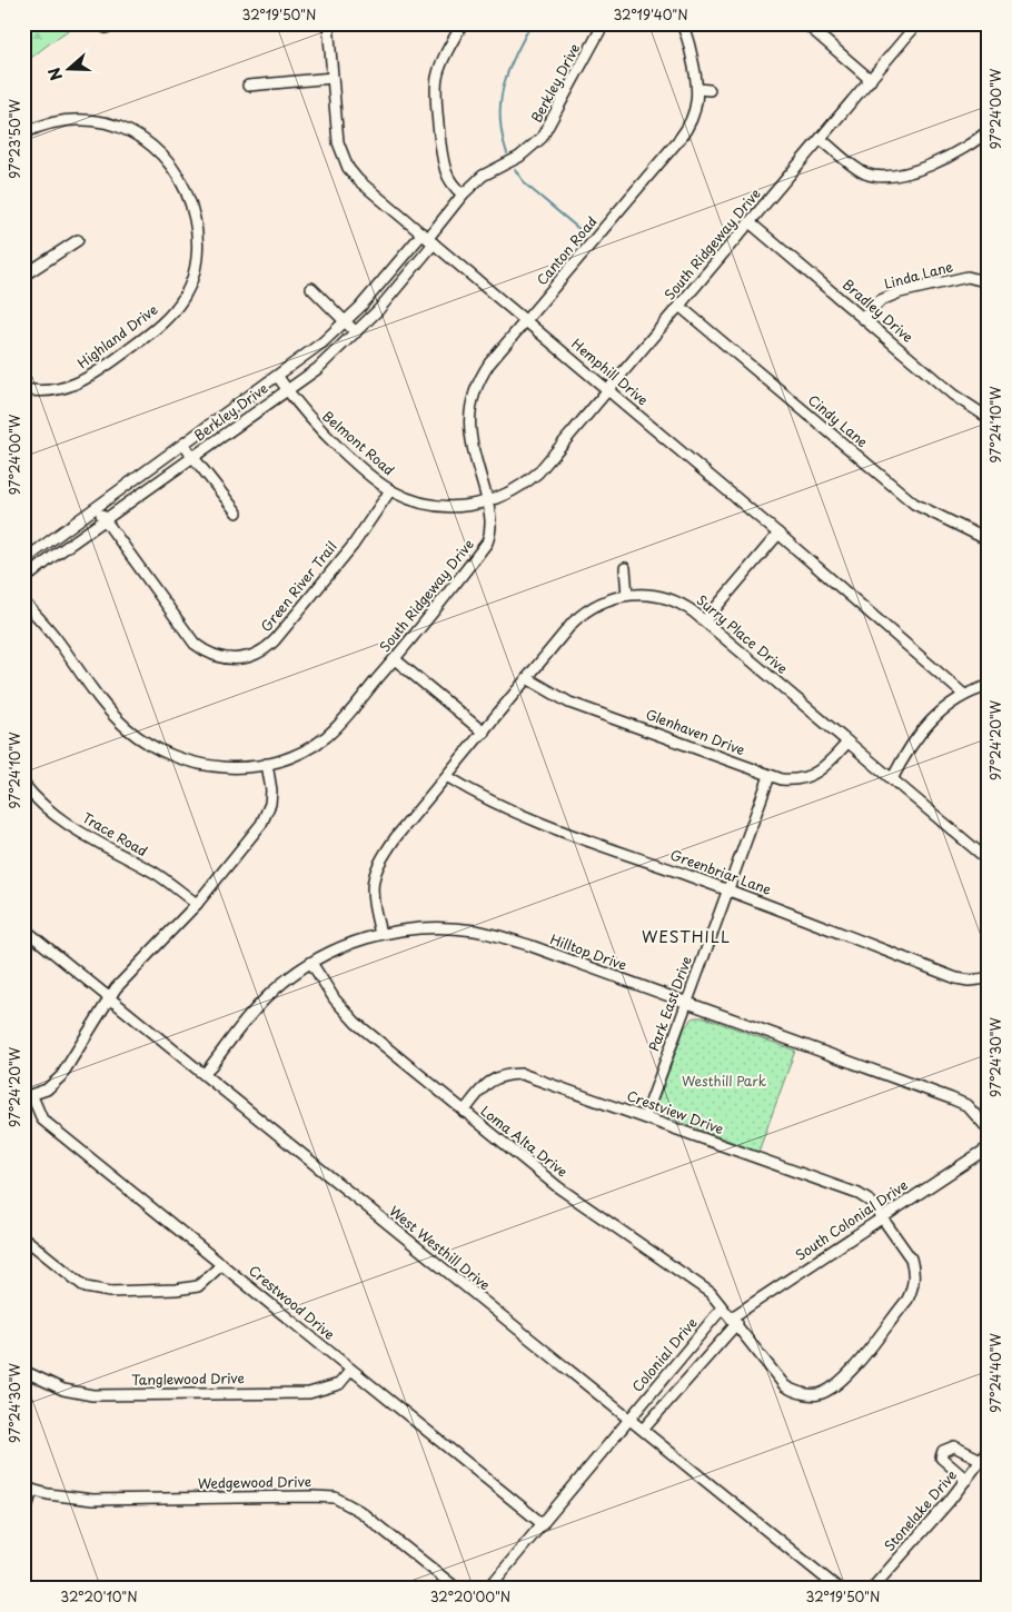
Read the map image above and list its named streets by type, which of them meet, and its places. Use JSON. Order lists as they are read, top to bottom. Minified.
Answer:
{"streets":{"street":["Berkley Drive","South Ridgeway Drive","Canton Road","Linda Lane","Bradley Drive","Highland Drive","Hemphill Drive","Cindy Lane","Belmont Road","Green River Trail","Surry Place Drive","Glenhaven Drive","Trace Road","Greenbriar Lane","Hilltop Drive","Park East Drive","Crestview Drive","Loma Alta Drive","South Colonial Drive","West Westhill Drive","Crestwood Drive","Colonial Drive","Tanglewood Drive","Wedgewood Drive","Stonelake Drive"]},"crossings":[["Berkley Drive","Hemphill Drive"],["Berkley Drive","Belmont Road"],["Berkley Drive","Green River Trail"],["South Ridgeway Drive","Canton Road"],["South Ridgeway Drive","Bradley Drive"],["South Ridgeway Drive","Hemphill Drive"],["South Ridgeway Drive","Cindy Lane"],["South Ridgeway Drive","Belmont Road"],["Canton Road","Hemphill Drive"],["Canton Road","Belmont Road"],["Linda Lane","Bradley Drive"],["Belmont Road","Green River Trail"],["Surry Place Drive","Glenhaven Drive"],["Surry Place Drive","Greenbriar Lane"],["Surry Place Drive","Hilltop Drive"],["Glenhaven Drive","Park East Drive"],["Greenbriar Lane","Park East Drive"],["Hilltop Drive","Park East Drive"],["Hilltop Drive","Loma Alta Drive"],["Hilltop Drive","West Westhill Drive"],["Park East Drive","Crestview Drive"],["Crestview Drive","Loma Alta Drive"],["Crestview Drive","South Colonial Drive"],["Loma Alta Drive","South Colonial Drive"],["Loma Alta Drive","Colonial Drive"],["West Westhill Drive","Colonial Drive"],["Crestwood Drive","Tanglewood Drive"]],"districts":["WESTHILL"],"parks":["Westhill Park"],"north":"left","coordinates":["32°19'50\"N","32°19'40\"N","97°24'00\"W","97°23'50\"W","97°24'10\"W","97°24'20\"W","97°24'30\"W","97°24'40\"W","32°20'10\"N","32°20'00\"N"]}
